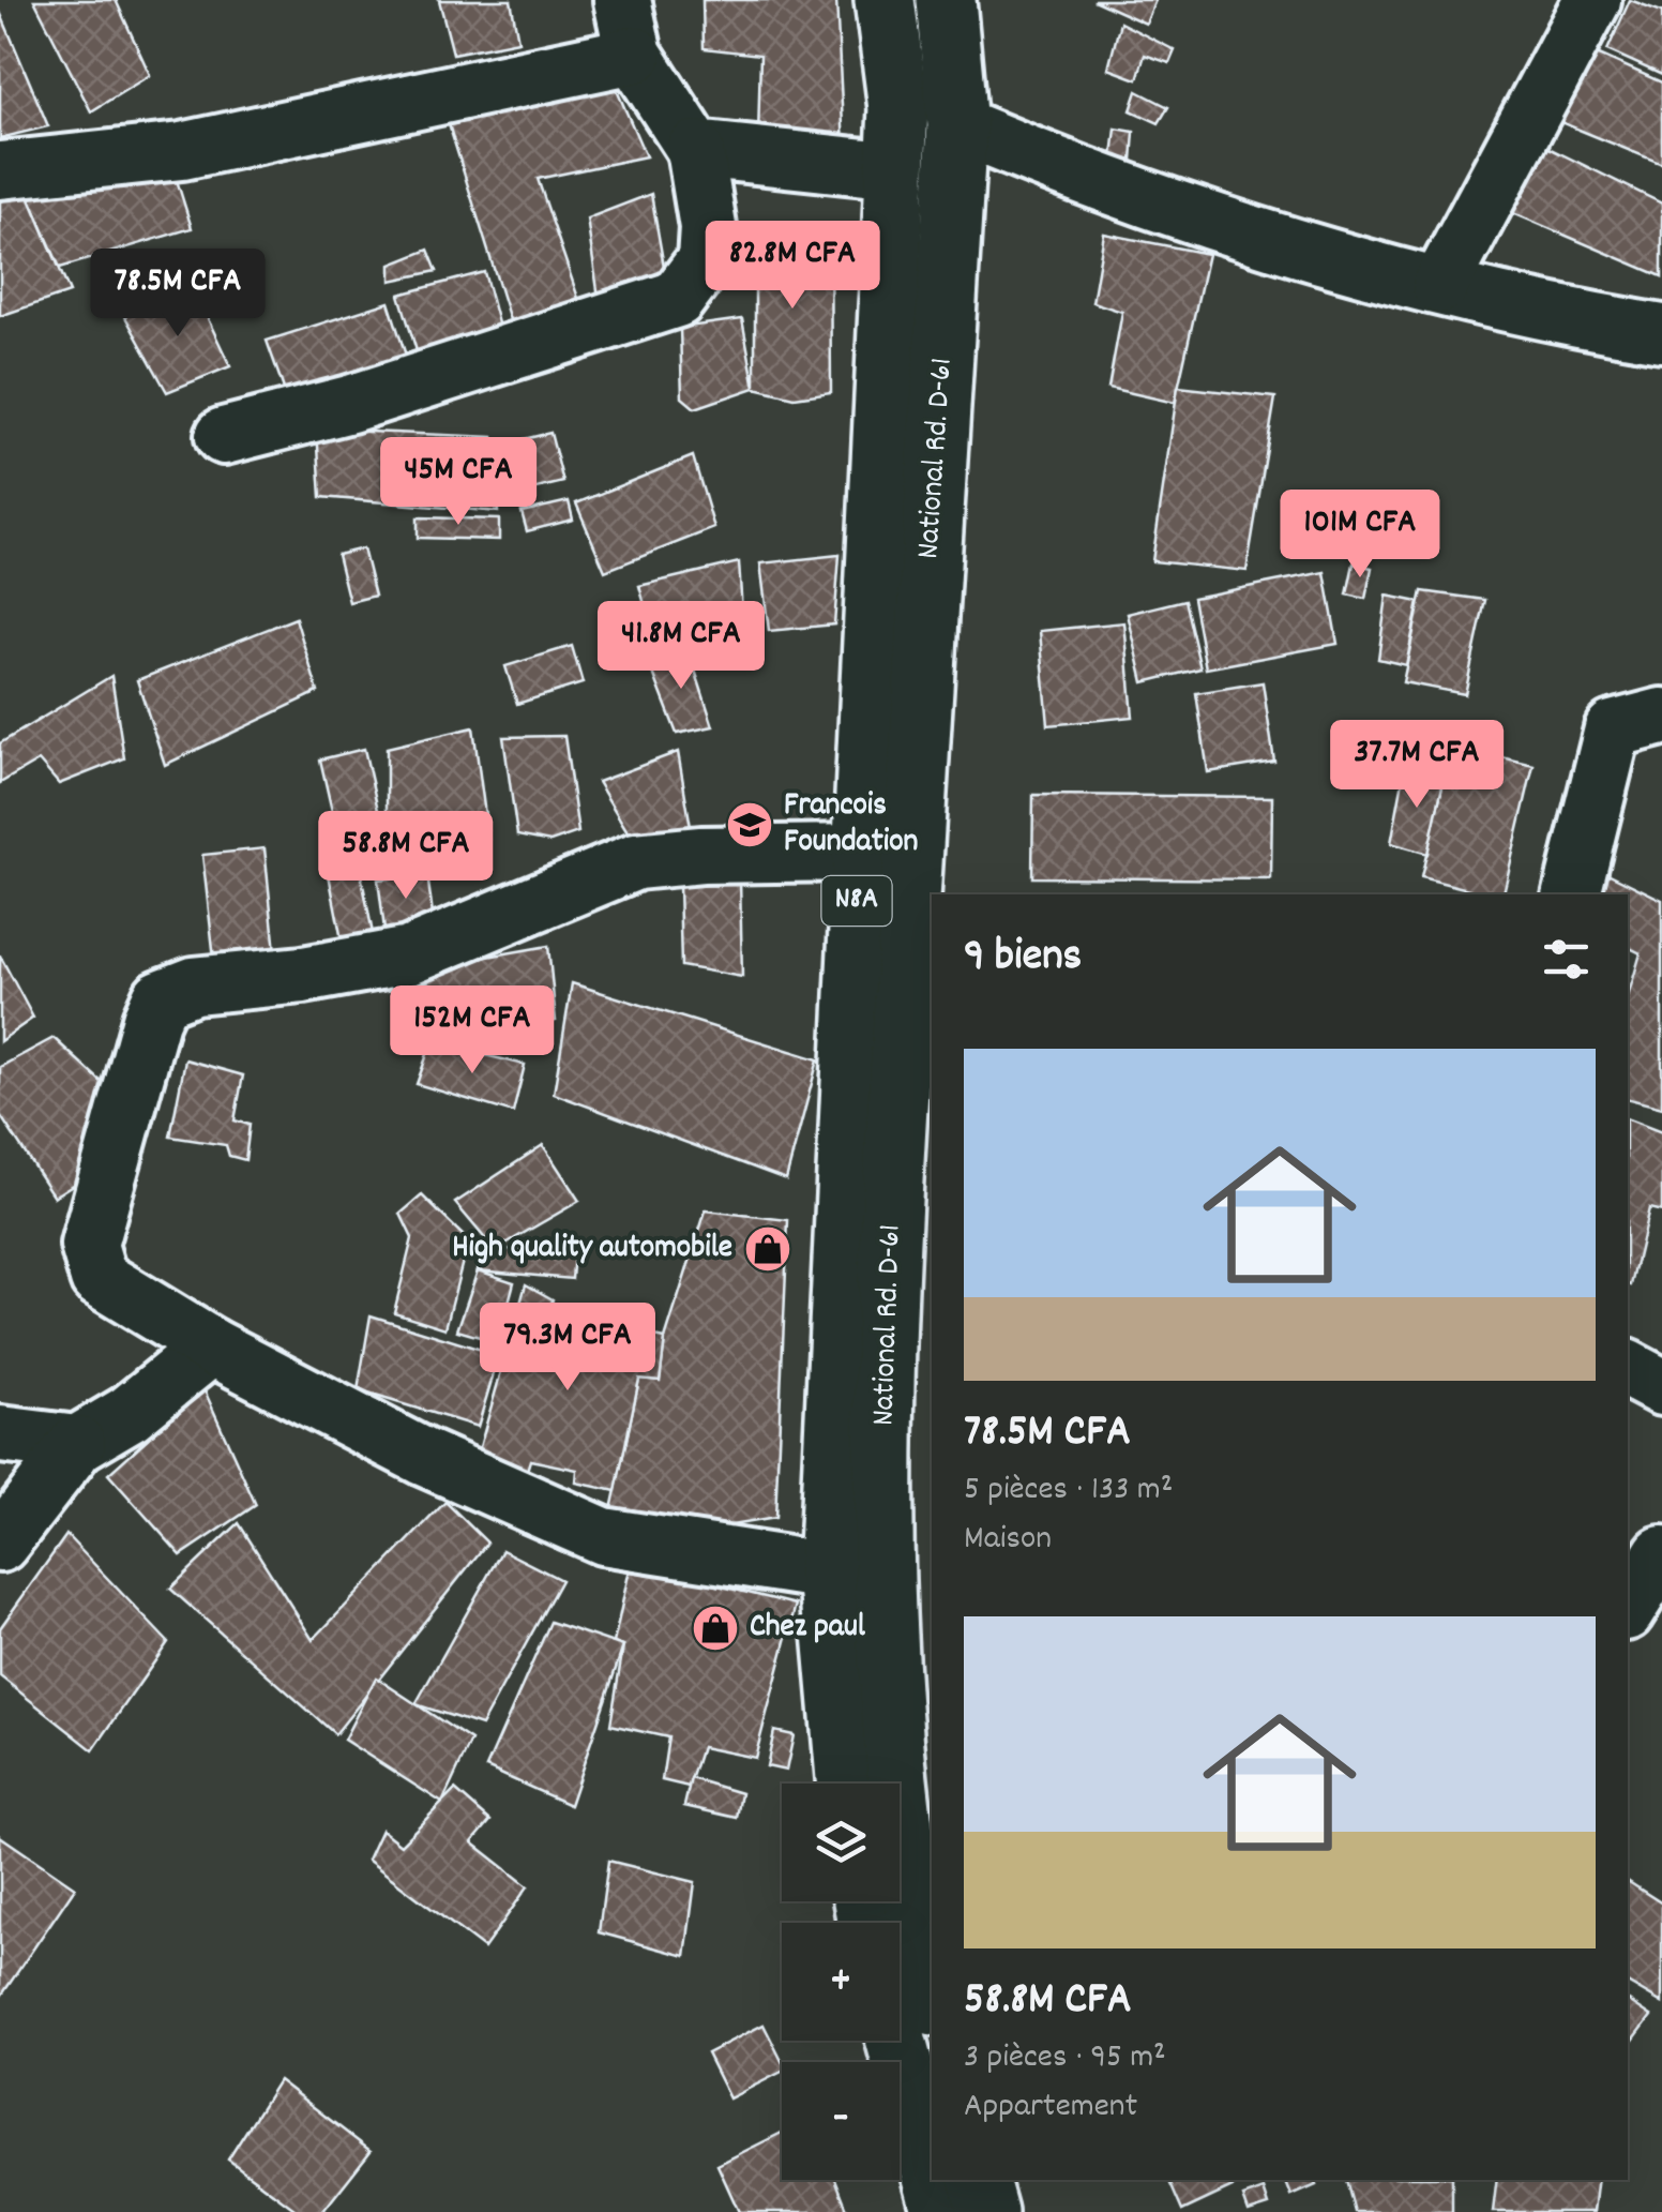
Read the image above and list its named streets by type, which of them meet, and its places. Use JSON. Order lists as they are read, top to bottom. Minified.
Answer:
{"streets":{"highway":["National Rd. D-61","N8A"]},"places":{"school or university":["Francois Foundation"],"shop":["High quality automobile","Chez paul"]},"page":{"price":["82.8M CFA","78.5M CFA","45M CFA","101M CFA","41.8M CFA","37.7M CFA","58.8M CFA","152M CFA","79.3M CFA"],"heading":"9 biens","list":[{"name":"78.5M CFA","note":"5 pièces · 133 m² · Maison"},{"name":"58.8M CFA","note":"3 pièces · 95 m² · Appartement"}],"map_buttons":["+","−"]}}
